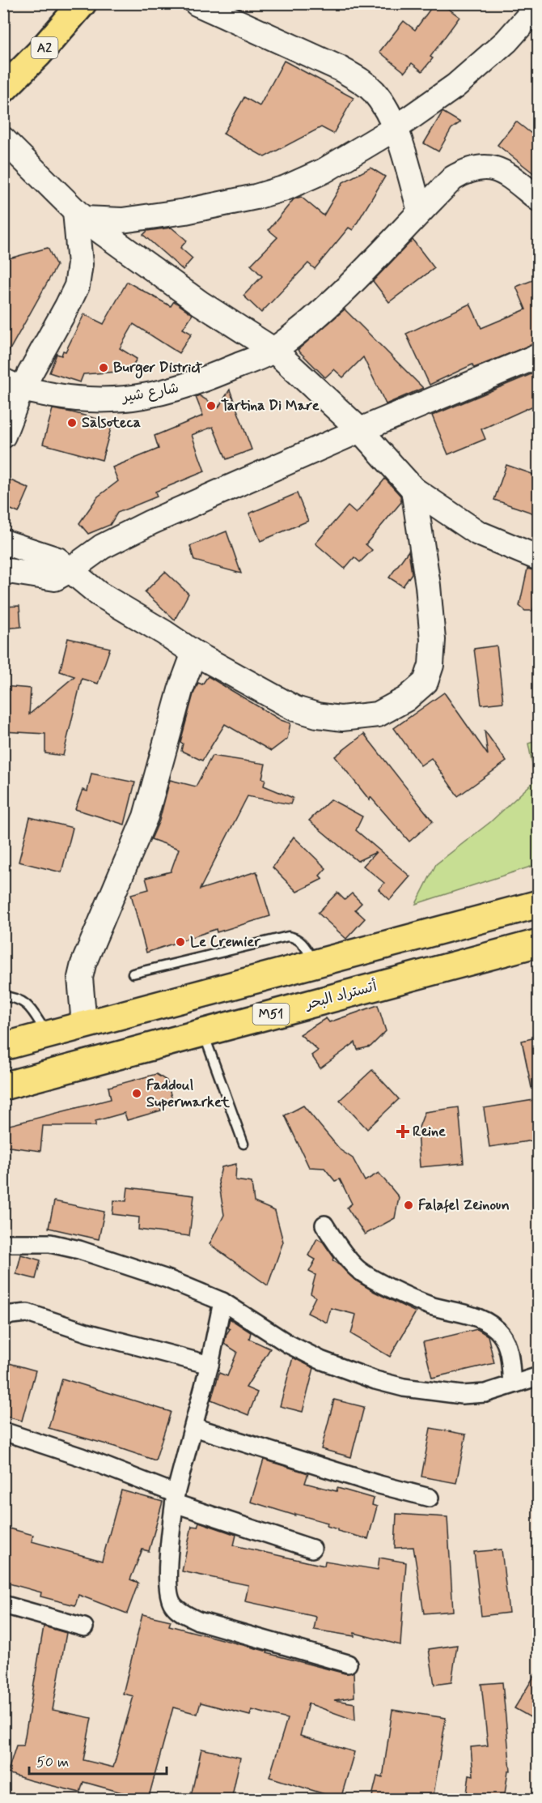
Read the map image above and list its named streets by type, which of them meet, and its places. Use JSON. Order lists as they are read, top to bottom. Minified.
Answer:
{"streets":{"main road":["A2","أتستراد البحر","M51"],"street":["شارع شير"]},"places":{"other":["Burger District","Tartina Di Mare","Salsoteca","Le Cremier","Faddoul Supermarket","Falafel Zeinoun"],"health":["Reine"]},"scale_bar":"50 m"}
